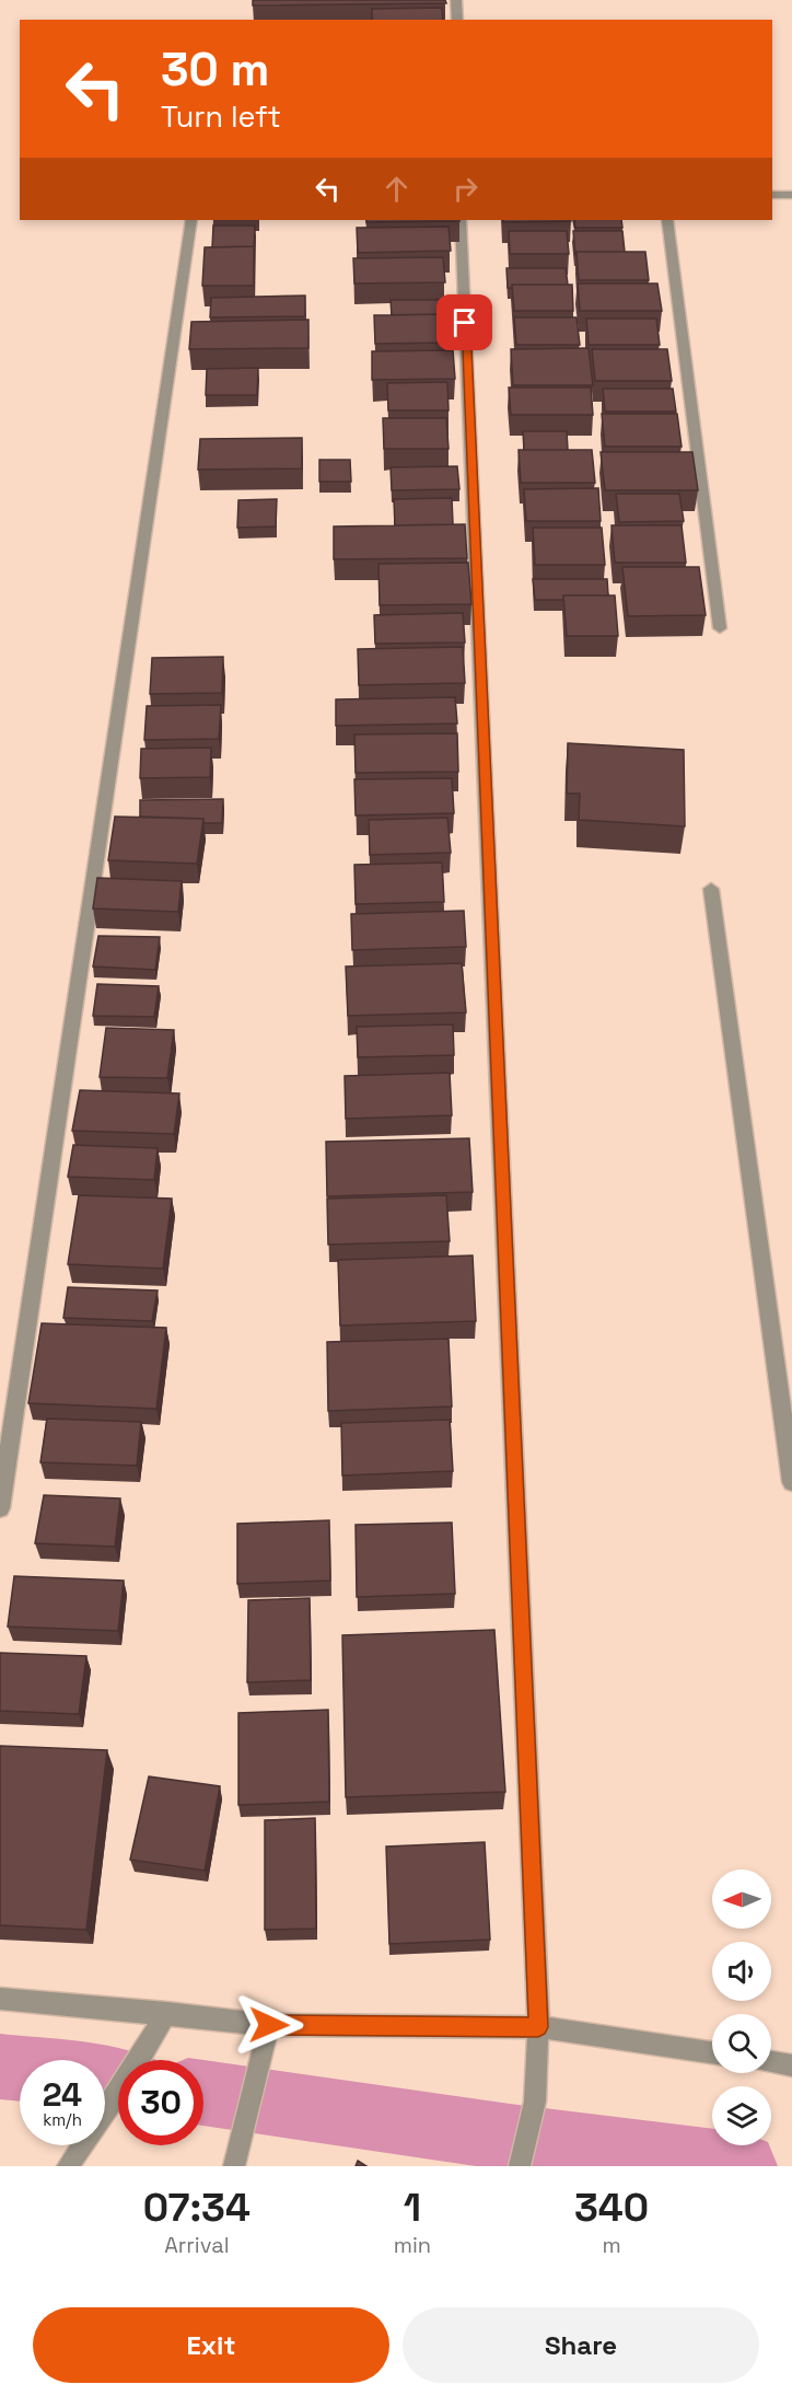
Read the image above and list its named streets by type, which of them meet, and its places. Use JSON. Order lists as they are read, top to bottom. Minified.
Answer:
{"north":"left","page":{"turn":["30 m","Turn left"],"speed":"24 km/h","limit":"30","eta":["07:34","Arrival","1","min","340","m"],"buttons":["Exit","Share"]}}
